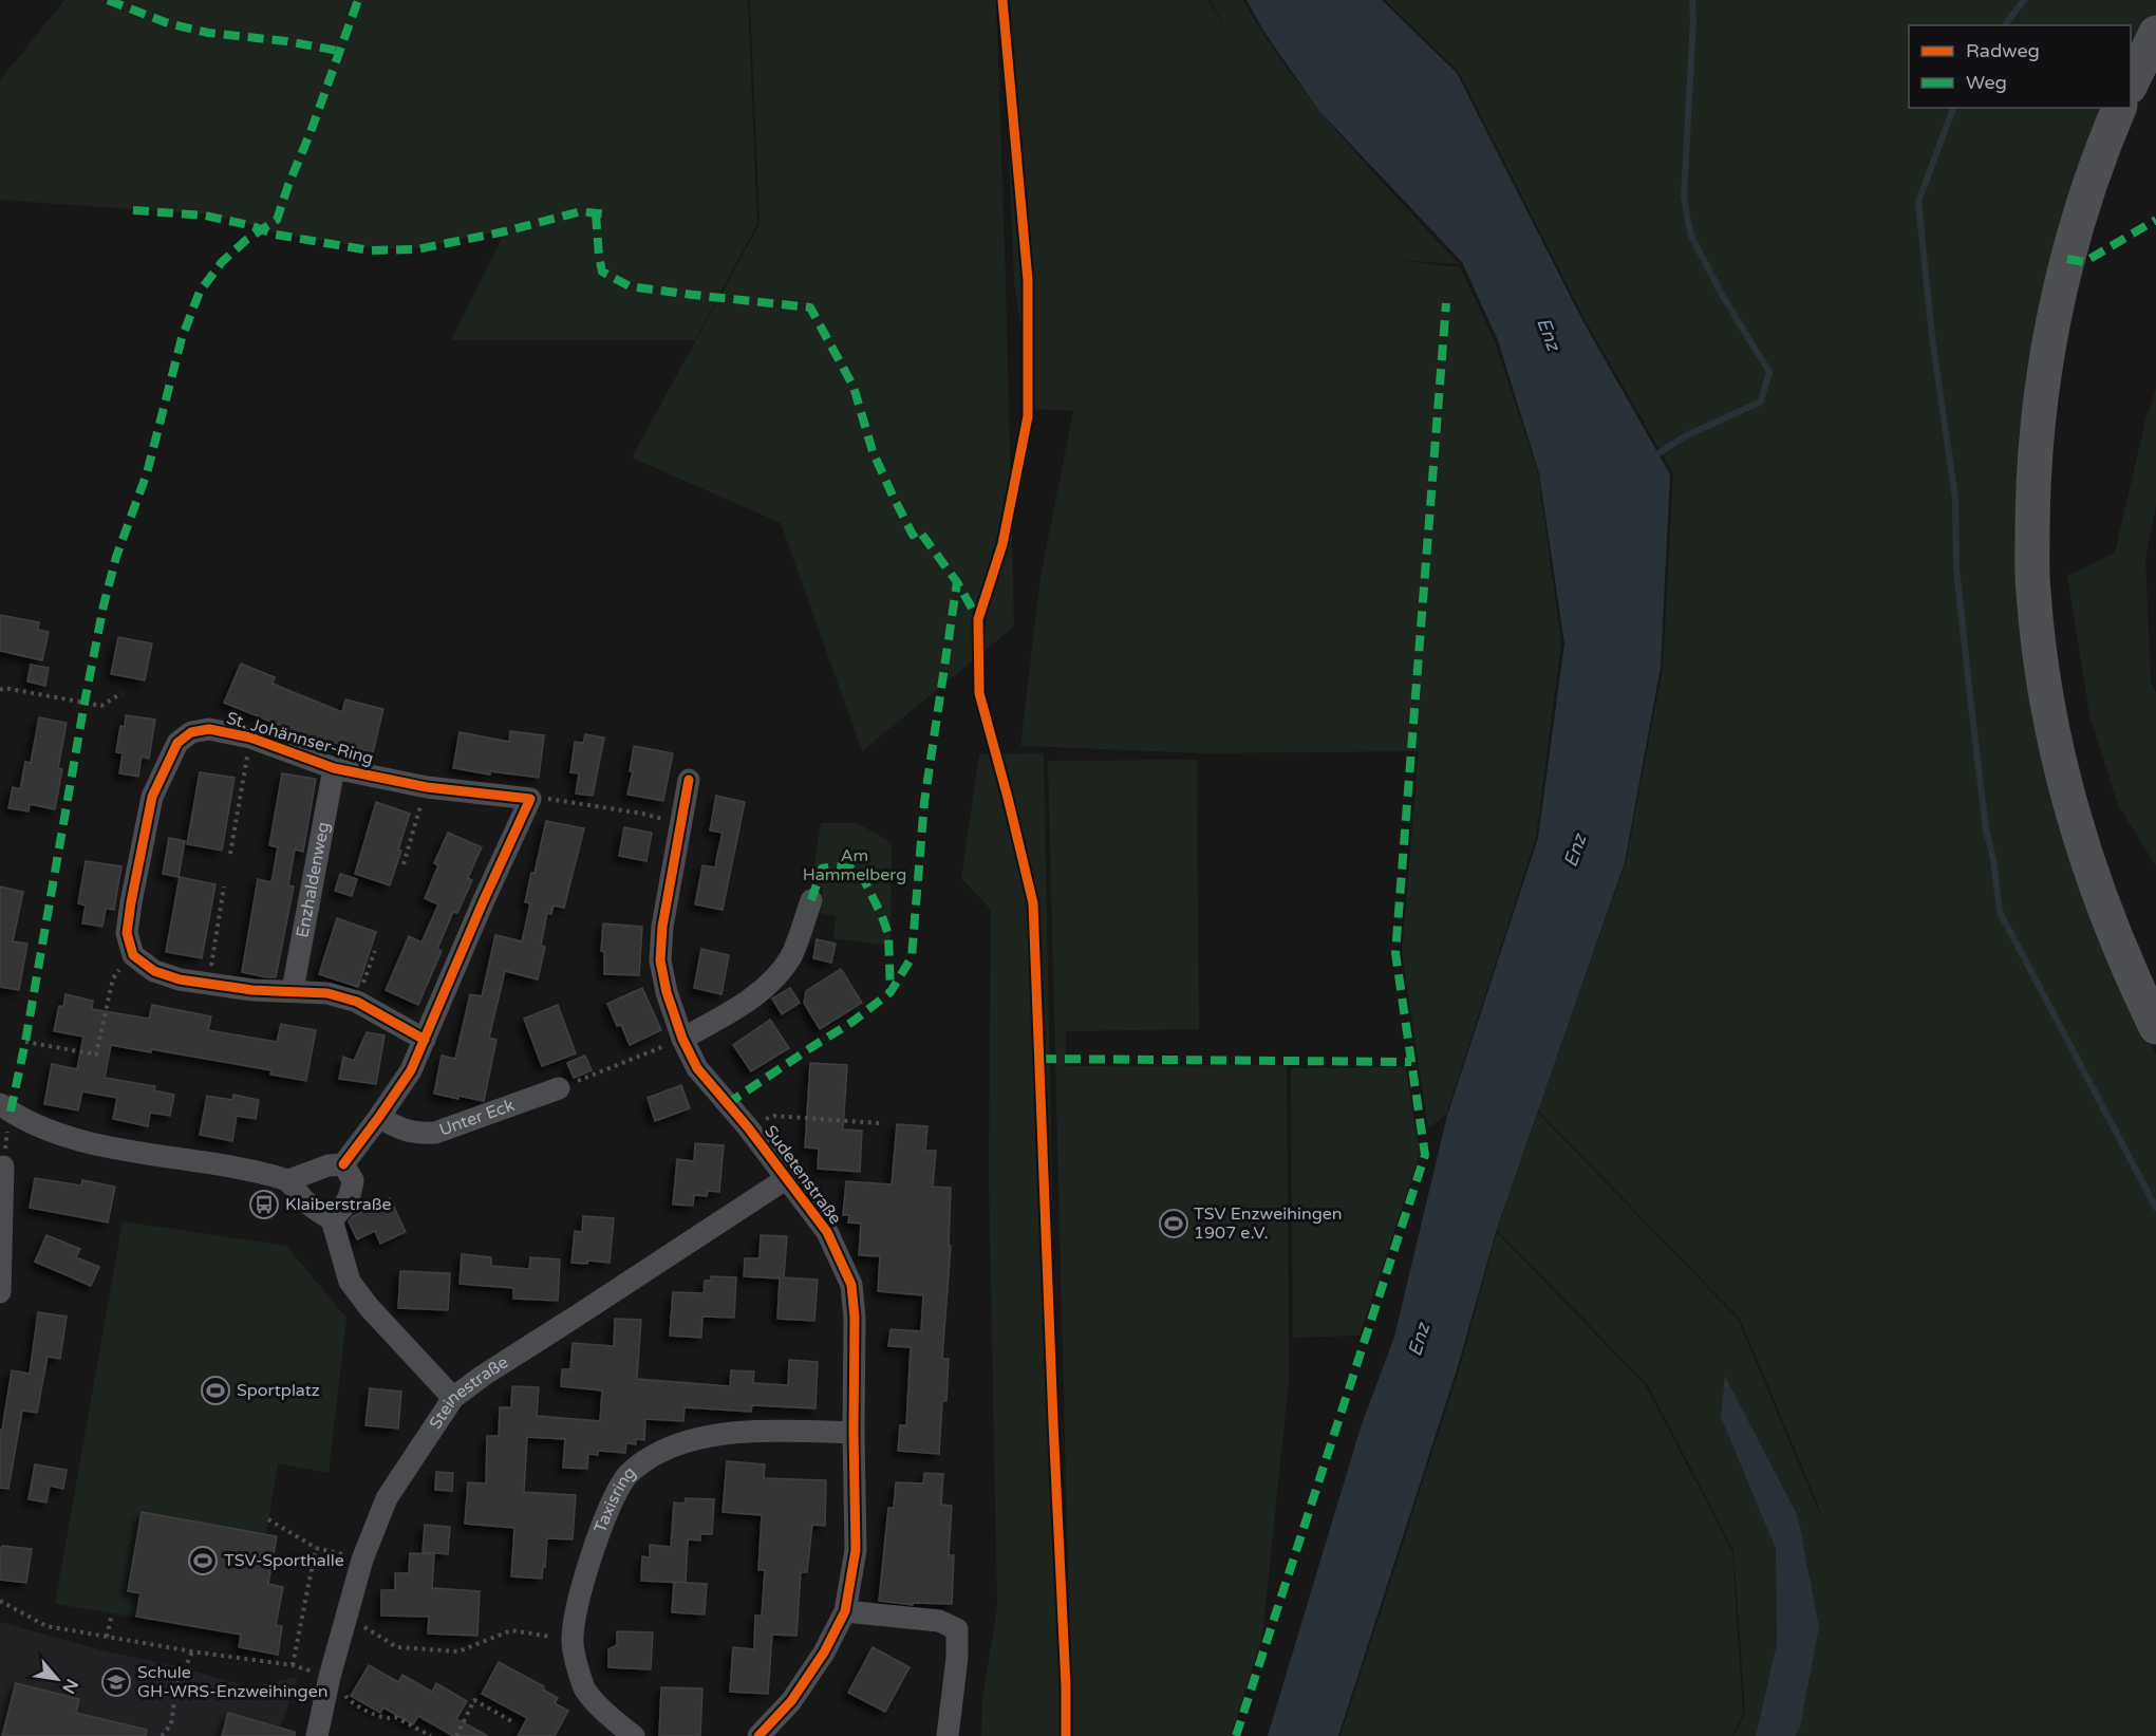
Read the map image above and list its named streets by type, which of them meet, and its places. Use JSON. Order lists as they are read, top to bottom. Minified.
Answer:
{"streets":{"street":["St. Johännser-Ring","Enzhaldenweg","Unter Eck","Sudetenstraße","Steinestraße","Taxisring"]},"crossings":[["St. Johännser-Ring","Enzhaldenweg"],["St. Johännser-Ring","Unter Eck"],["Sudetenstraße","Steinestraße"],["Sudetenstraße","Taxisring"]],"water":["Enz"],"parks":["Am Hammelberg"],"places":{"bus stop":["Klaiberstraße"],"sports":["TSV Enzweihingen 1907 e.V.","Sportplatz","TSV-Sporthalle"],"school or university":["Schule GH-WRS-Enzweihingen"]},"legend":["Radweg","Weg"],"north":"bottom right"}
